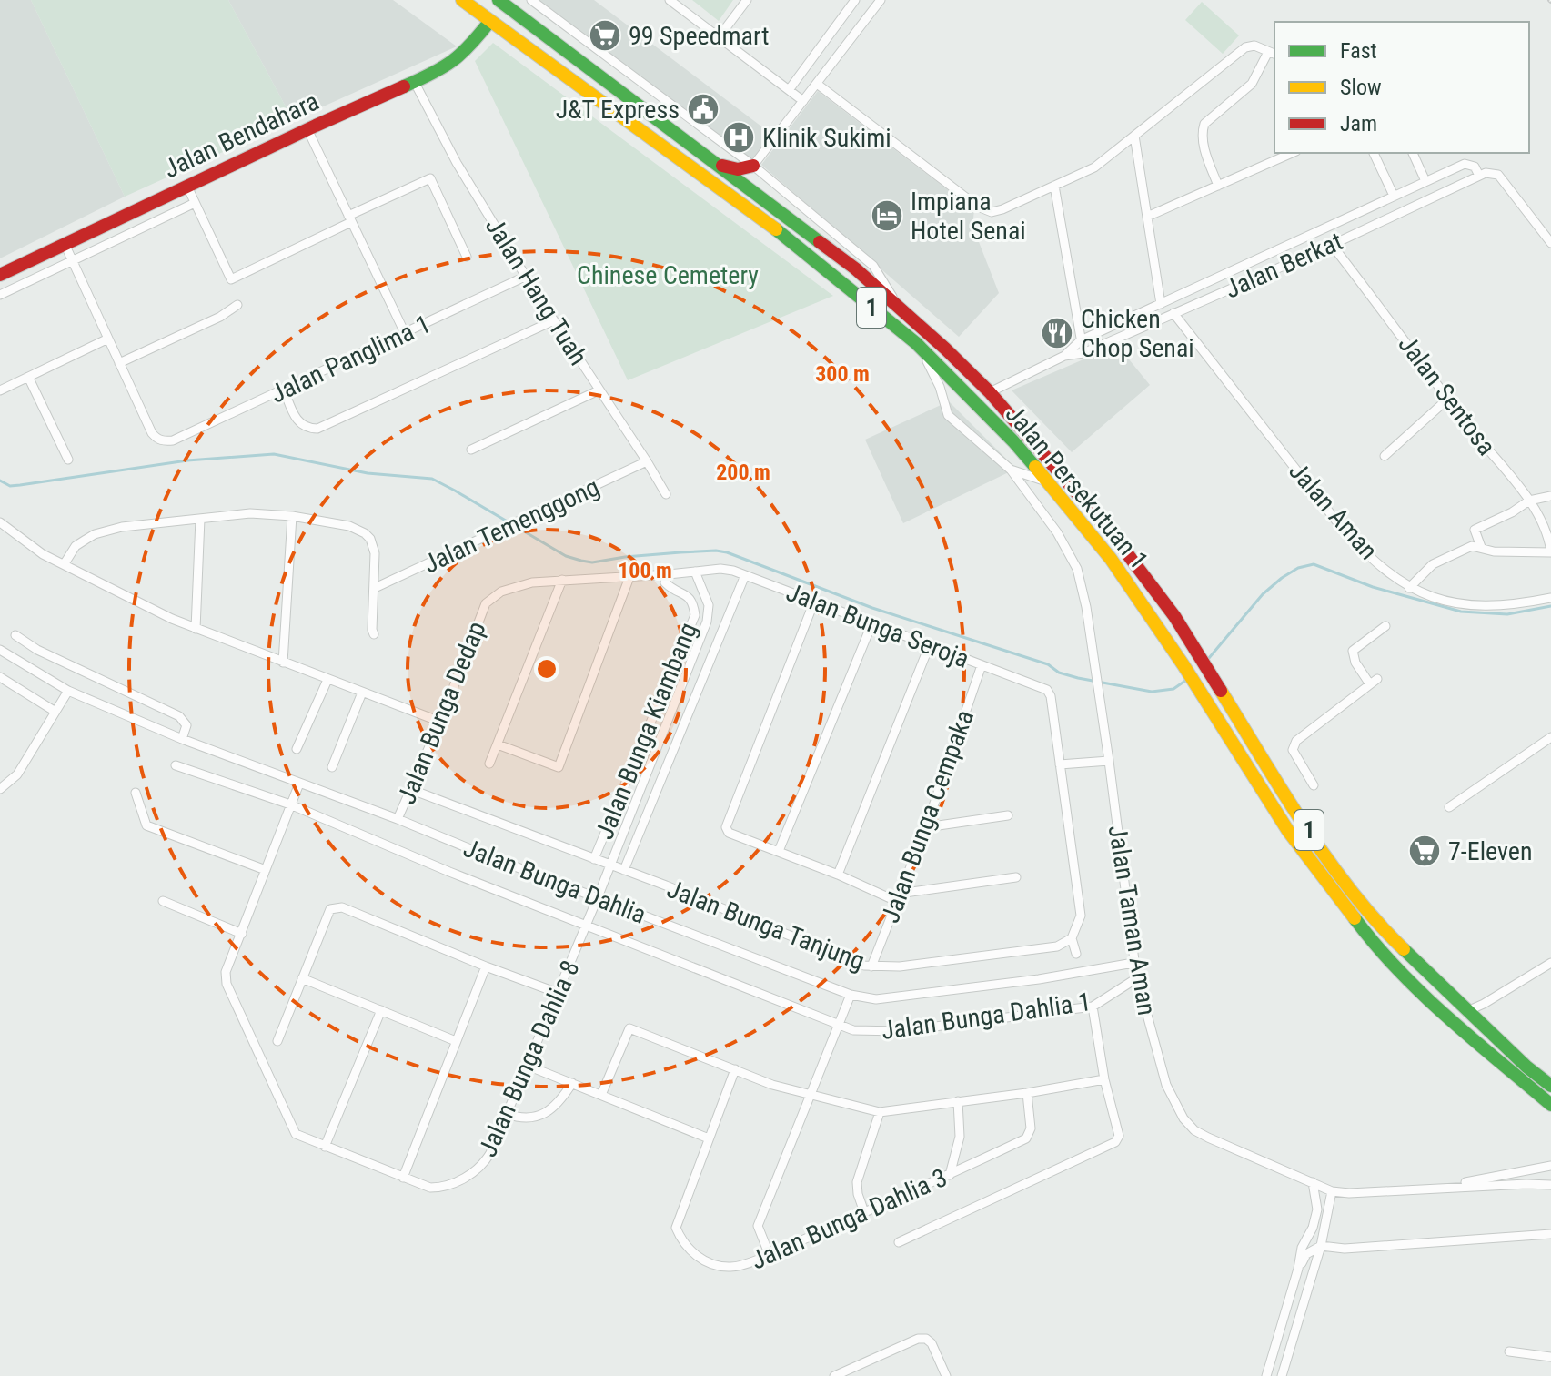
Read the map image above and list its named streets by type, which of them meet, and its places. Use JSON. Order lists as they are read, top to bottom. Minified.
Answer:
{"streets":{"main road":["Jalan Bendahara","1","Jalan Persekutuan 1"],"street":["Jalan Berkat","Jalan Hang Tuah","Jalan Panglima 1","Jalan Sentosa","Jalan Aman","Jalan Temenggong","Jalan Bunga Seroja","Jalan Bunga Dedap","Jalan Bunga Kiambang","Jalan Bunga Cempaka","Jalan Bunga Dahlia","Jalan Taman Aman","Jalan Bunga Tanjung","Jalan Bunga Dahlia 1","Jalan Bunga Dahlia 8","Jalan Bunga Dahlia 3"]},"crossings":[["Jalan Bendahara","Jalan Hang Tuah"],["Jalan Bendahara","Jalan Persekutuan 1"],["Jalan Berkat","Jalan Sentosa"],["Jalan Berkat","Jalan Persekutuan 1"],["Jalan Berkat","Jalan Aman"],["Jalan Hang Tuah","Jalan Panglima 1"],["Jalan Hang Tuah","Jalan Temenggong"],["Jalan Bunga Seroja","Jalan Bunga Dedap"],["Jalan Bunga Seroja","Jalan Bunga Kiambang"],["Jalan Bunga Seroja","Jalan Bunga Cempaka"],["Jalan Bunga Seroja","Jalan Bunga Tanjung"],["Jalan Bunga Seroja","Jalan Bunga Dahlia 8"],["Jalan Bunga Dedap","Jalan Bunga Dahlia"],["Jalan Bunga Dedap","Jalan Bunga Tanjung"],["Jalan Bunga Kiambang","Jalan Bunga Tanjung"],["Jalan Bunga Cempaka","Jalan Bunga Tanjung"],["Jalan Bunga Dahlia","Jalan Taman Aman"],["Jalan Bunga Dahlia","Jalan Bunga Dahlia 8"],["Jalan Taman Aman","Jalan Bunga Dahlia 1"],["Jalan Bunga Tanjung","Jalan Bunga Dahlia 8"],["Jalan Bunga Dahlia 1","Jalan Bunga Dahlia 8"]],"parks":["Chinese Cemetery"],"places":{"supermarket":["99 Speedmart","7-Eleven"],"public building":["J&T Express"],"hospital":["Klinik Sukimi"],"hotel":["Impiana Hotel Senai"],"restaurant":["Chicken Chop Senai"]},"legend":["Fast","Slow","Jam"],"rings":["300 m","200 m","100 m"]}
